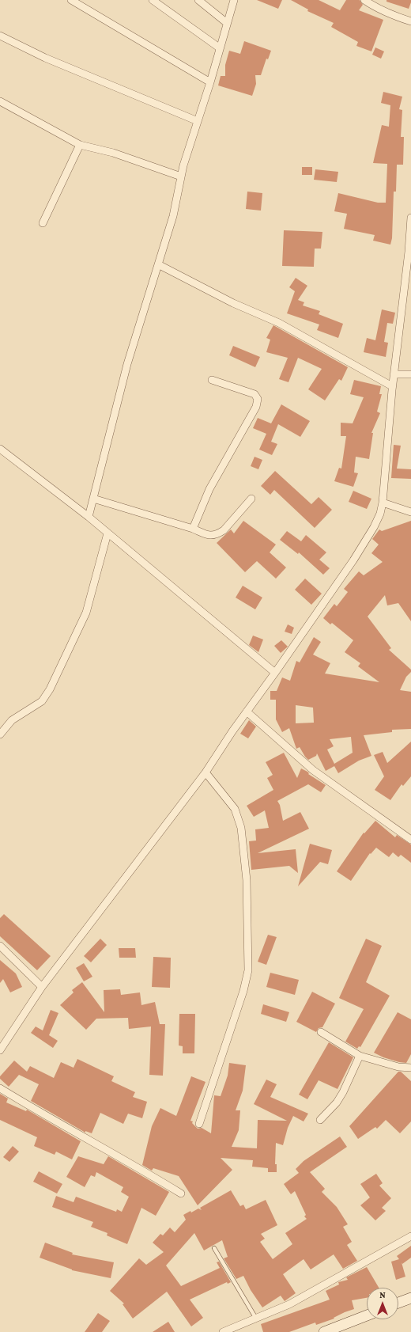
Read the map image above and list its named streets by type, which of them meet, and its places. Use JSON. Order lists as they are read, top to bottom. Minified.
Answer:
{"north":"top"}
